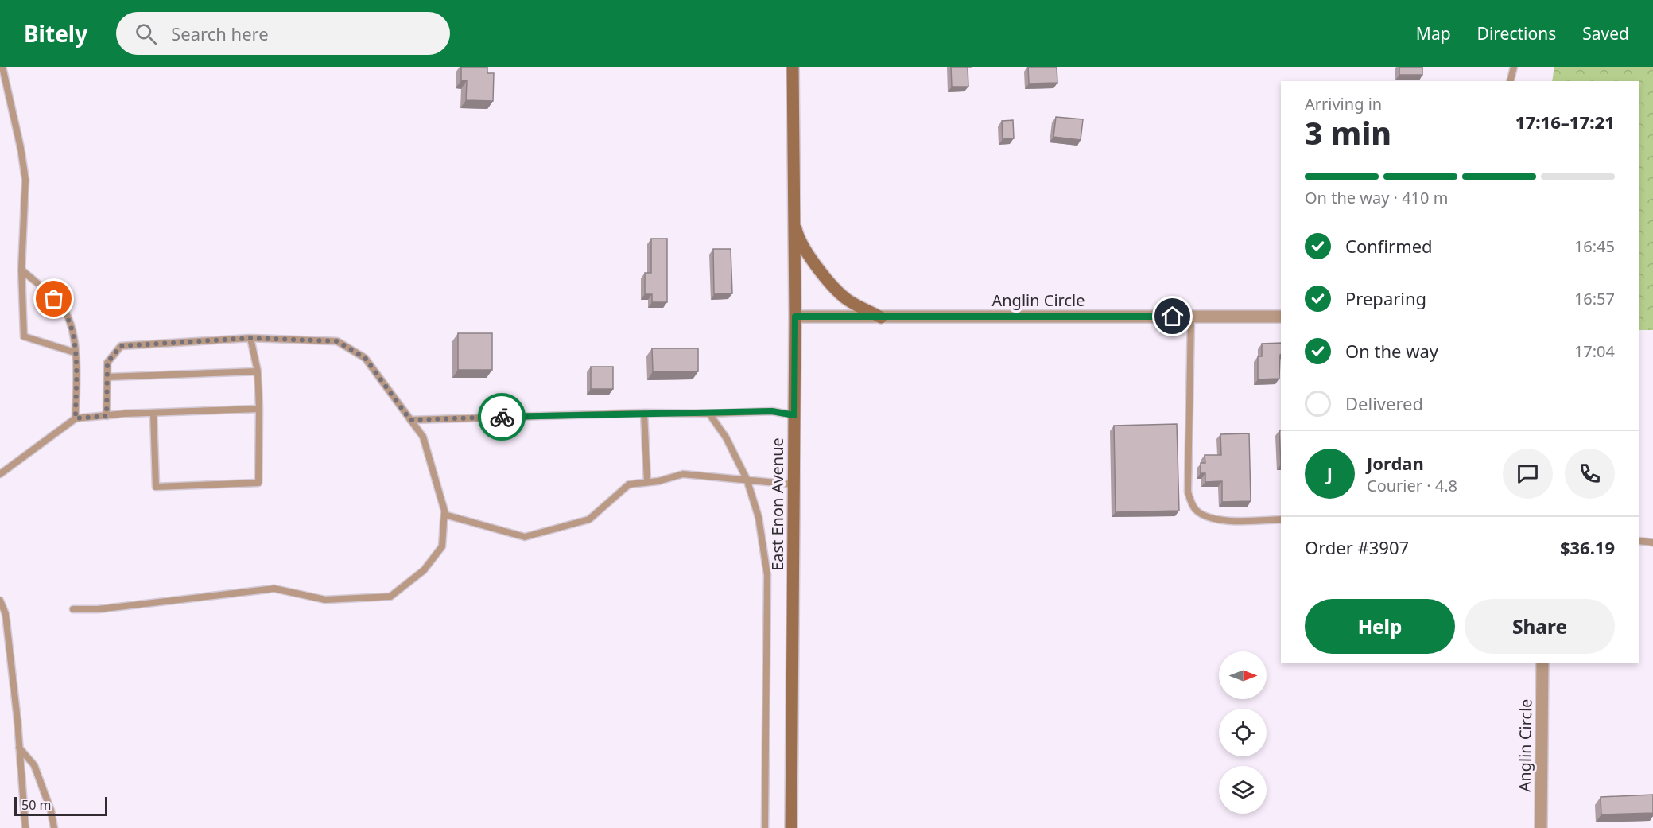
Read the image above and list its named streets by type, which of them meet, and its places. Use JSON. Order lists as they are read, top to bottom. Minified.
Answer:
{"streets":{"street":["Anglin Circle","East Enon Avenue"]},"crossings":[["Anglin Circle","East Enon Avenue"]],"scale_bar":"50 m","north":"right","page":{"header":"Bitely","search":"Search here","nav":["Map","Directions","Saved"],"heading":["3 min","Arriving in","17:16–17:21"],"panel":["Jordan","Courier · 4.8","Order #3907","$36.19"],"bar":"On the way · 410 m","list":[["Confirmed","16:45"],["Preparing","16:57"],["On the way","17:04"],"Delivered"],"round":"J","buttons":["Help","Share"],"scale":"50 m"}}
